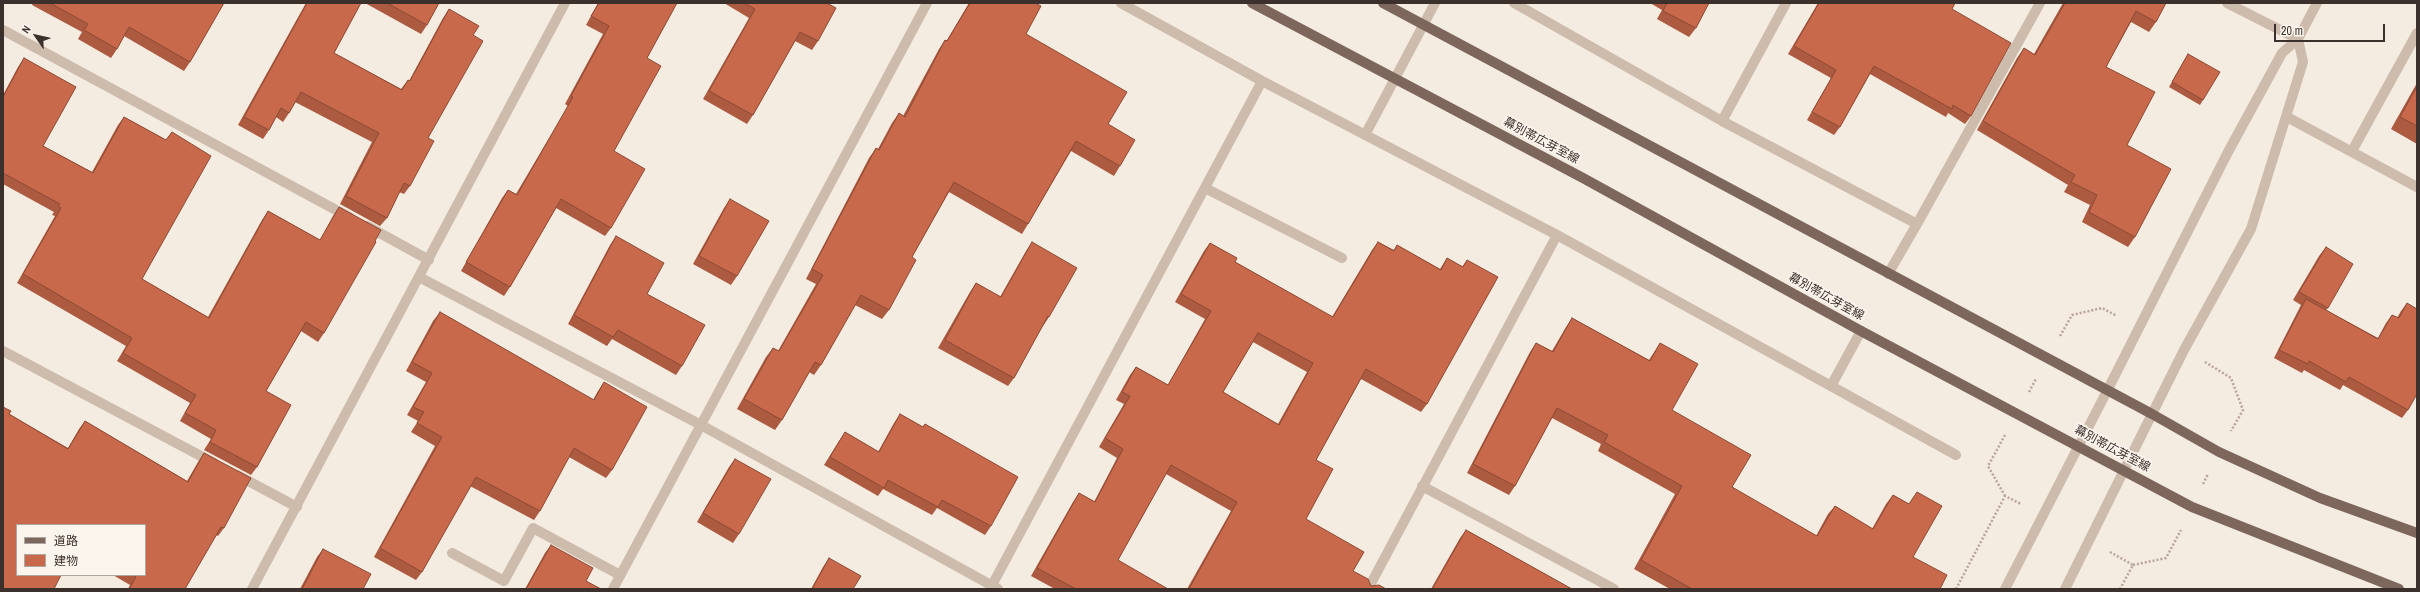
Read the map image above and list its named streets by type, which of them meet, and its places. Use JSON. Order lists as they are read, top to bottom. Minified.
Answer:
{"streets":{"main road":["幕別帯広芽室線"]},"legend":["道路","建物"],"scale_bar":"20 m","north":"top left"}
